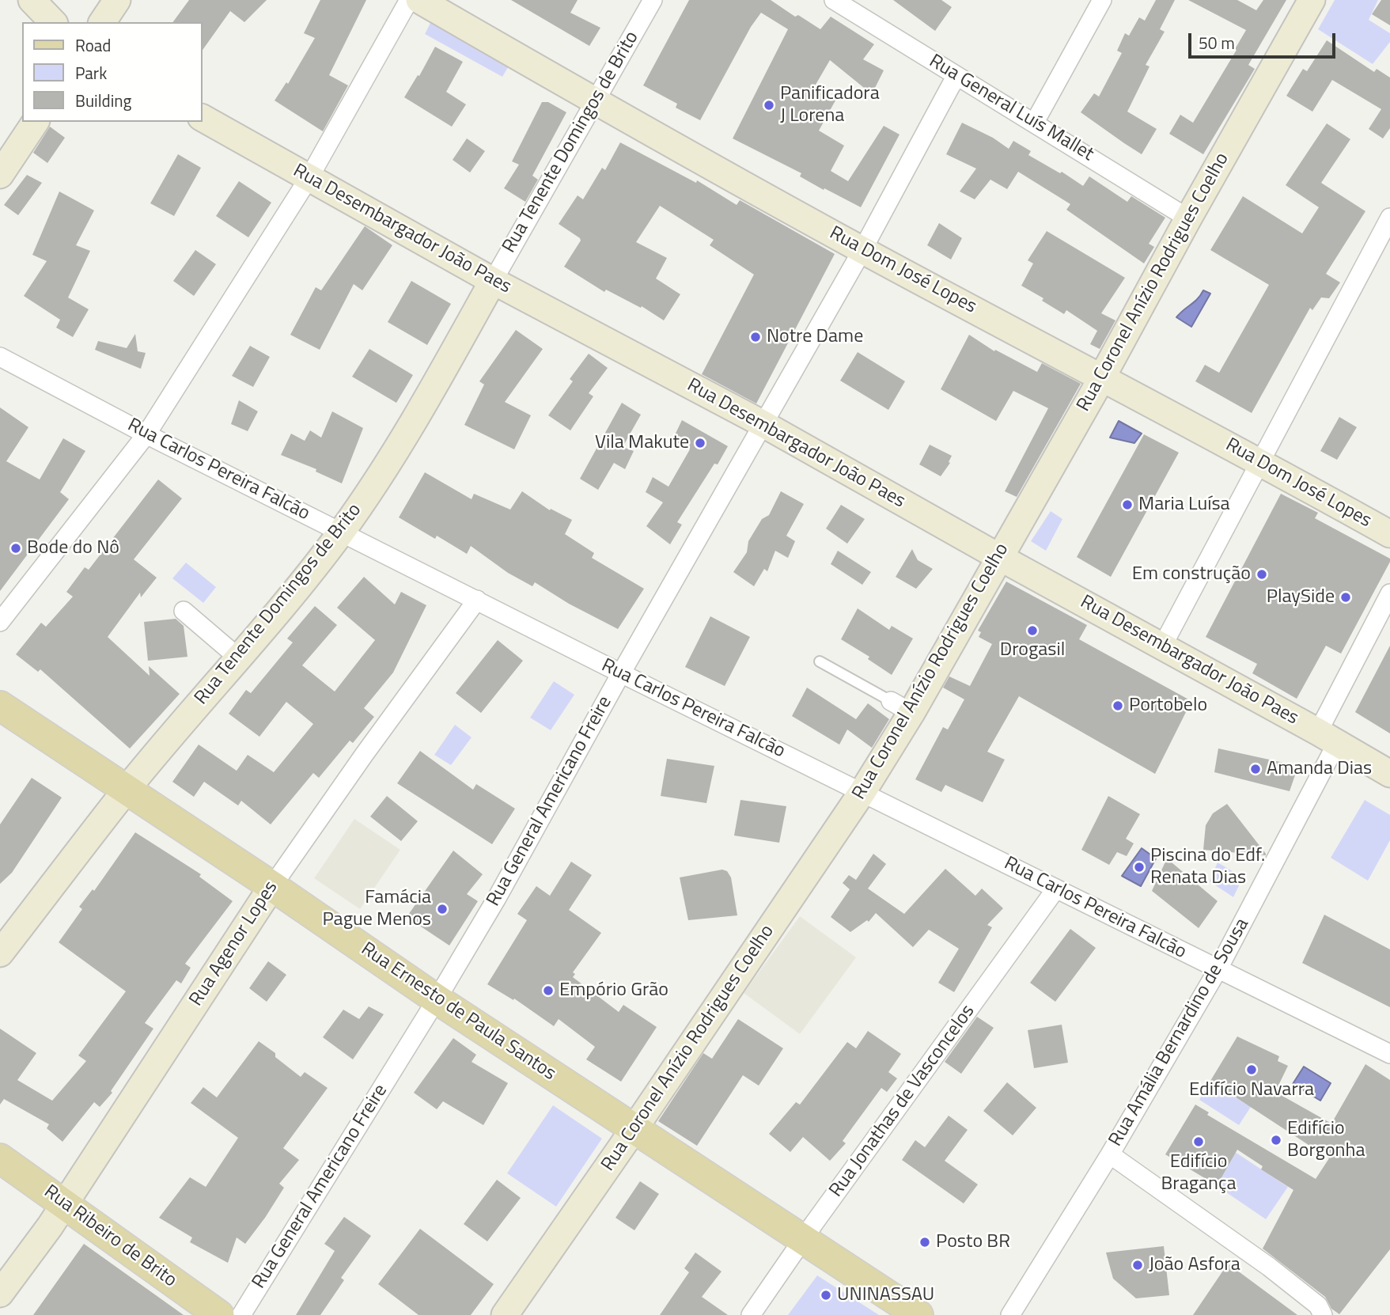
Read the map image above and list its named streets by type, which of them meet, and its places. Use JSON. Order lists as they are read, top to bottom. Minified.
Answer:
{"streets":{"main road":["Rua Ernesto de Paula Santos","Rua Ribeiro de Brito"],"street":["Rua General Luís Mallet","Rua Tenente Domingos de Brito","Rua Desembargador João Paes","Rua Dom José Lopes","Rua Coronel Anízio Rodrigues Coelho","Rua Carlos Pereira Falcão","Rua General Americano Freire","Rua Agenor Lopes","Rua Amália Bernardino de Sousa","Rua Jonathas de Vasconcelos"]},"crossings":[["Rua General Luís Mallet","Rua Coronel Anízio Rodrigues Coelho"],["Rua General Luís Mallet","Rua General Americano Freire"],["Rua Tenente Domingos de Brito","Rua Desembargador João Paes"],["Rua Tenente Domingos de Brito","Rua Dom José Lopes"],["Rua Tenente Domingos de Brito","Rua Carlos Pereira Falcão"],["Rua Tenente Domingos de Brito","Rua Ernesto de Paula Santos"],["Rua Desembargador João Paes","Rua Coronel Anízio Rodrigues Coelho"],["Rua Desembargador João Paes","Rua General Americano Freire"],["Rua Desembargador João Paes","Rua Amália Bernardino de Sousa"],["Rua Dom José Lopes","Rua Coronel Anízio Rodrigues Coelho"],["Rua Dom José Lopes","Rua General Americano Freire"],["Rua Coronel Anízio Rodrigues Coelho","Rua Carlos Pereira Falcão"],["Rua Coronel Anízio Rodrigues Coelho","Rua Ernesto de Paula Santos"],["Rua Carlos Pereira Falcão","Rua General Americano Freire"],["Rua Carlos Pereira Falcão","Rua Agenor Lopes"],["Rua Carlos Pereira Falcão","Rua Amália Bernardino de Sousa"],["Rua Carlos Pereira Falcão","Rua Jonathas de Vasconcelos"],["Rua General Americano Freire","Rua Ernesto de Paula Santos"],["Rua Agenor Lopes","Rua Ernesto de Paula Santos"],["Rua Agenor Lopes","Rua Ribeiro de Brito"],["Rua Ernesto de Paula Santos","Rua Jonathas de Vasconcelos"]],"places":["Panificadora J Lorena","Notre Dame","Vila Makute","Maria Luísa","Bode do Nô","Em construção","PlaySide","Drogasil","Portobelo","Amanda Dias","Piscina do Edf. Renata Dias","Famácia Pague Menos","Empório Grão","Edifício Navarra","Edifício Borgonha","Edifício Bragança","Posto BR","João Asfora","UNINASSAU"],"legend":["Road","Park","Building"],"scale_bar":"50 m"}
